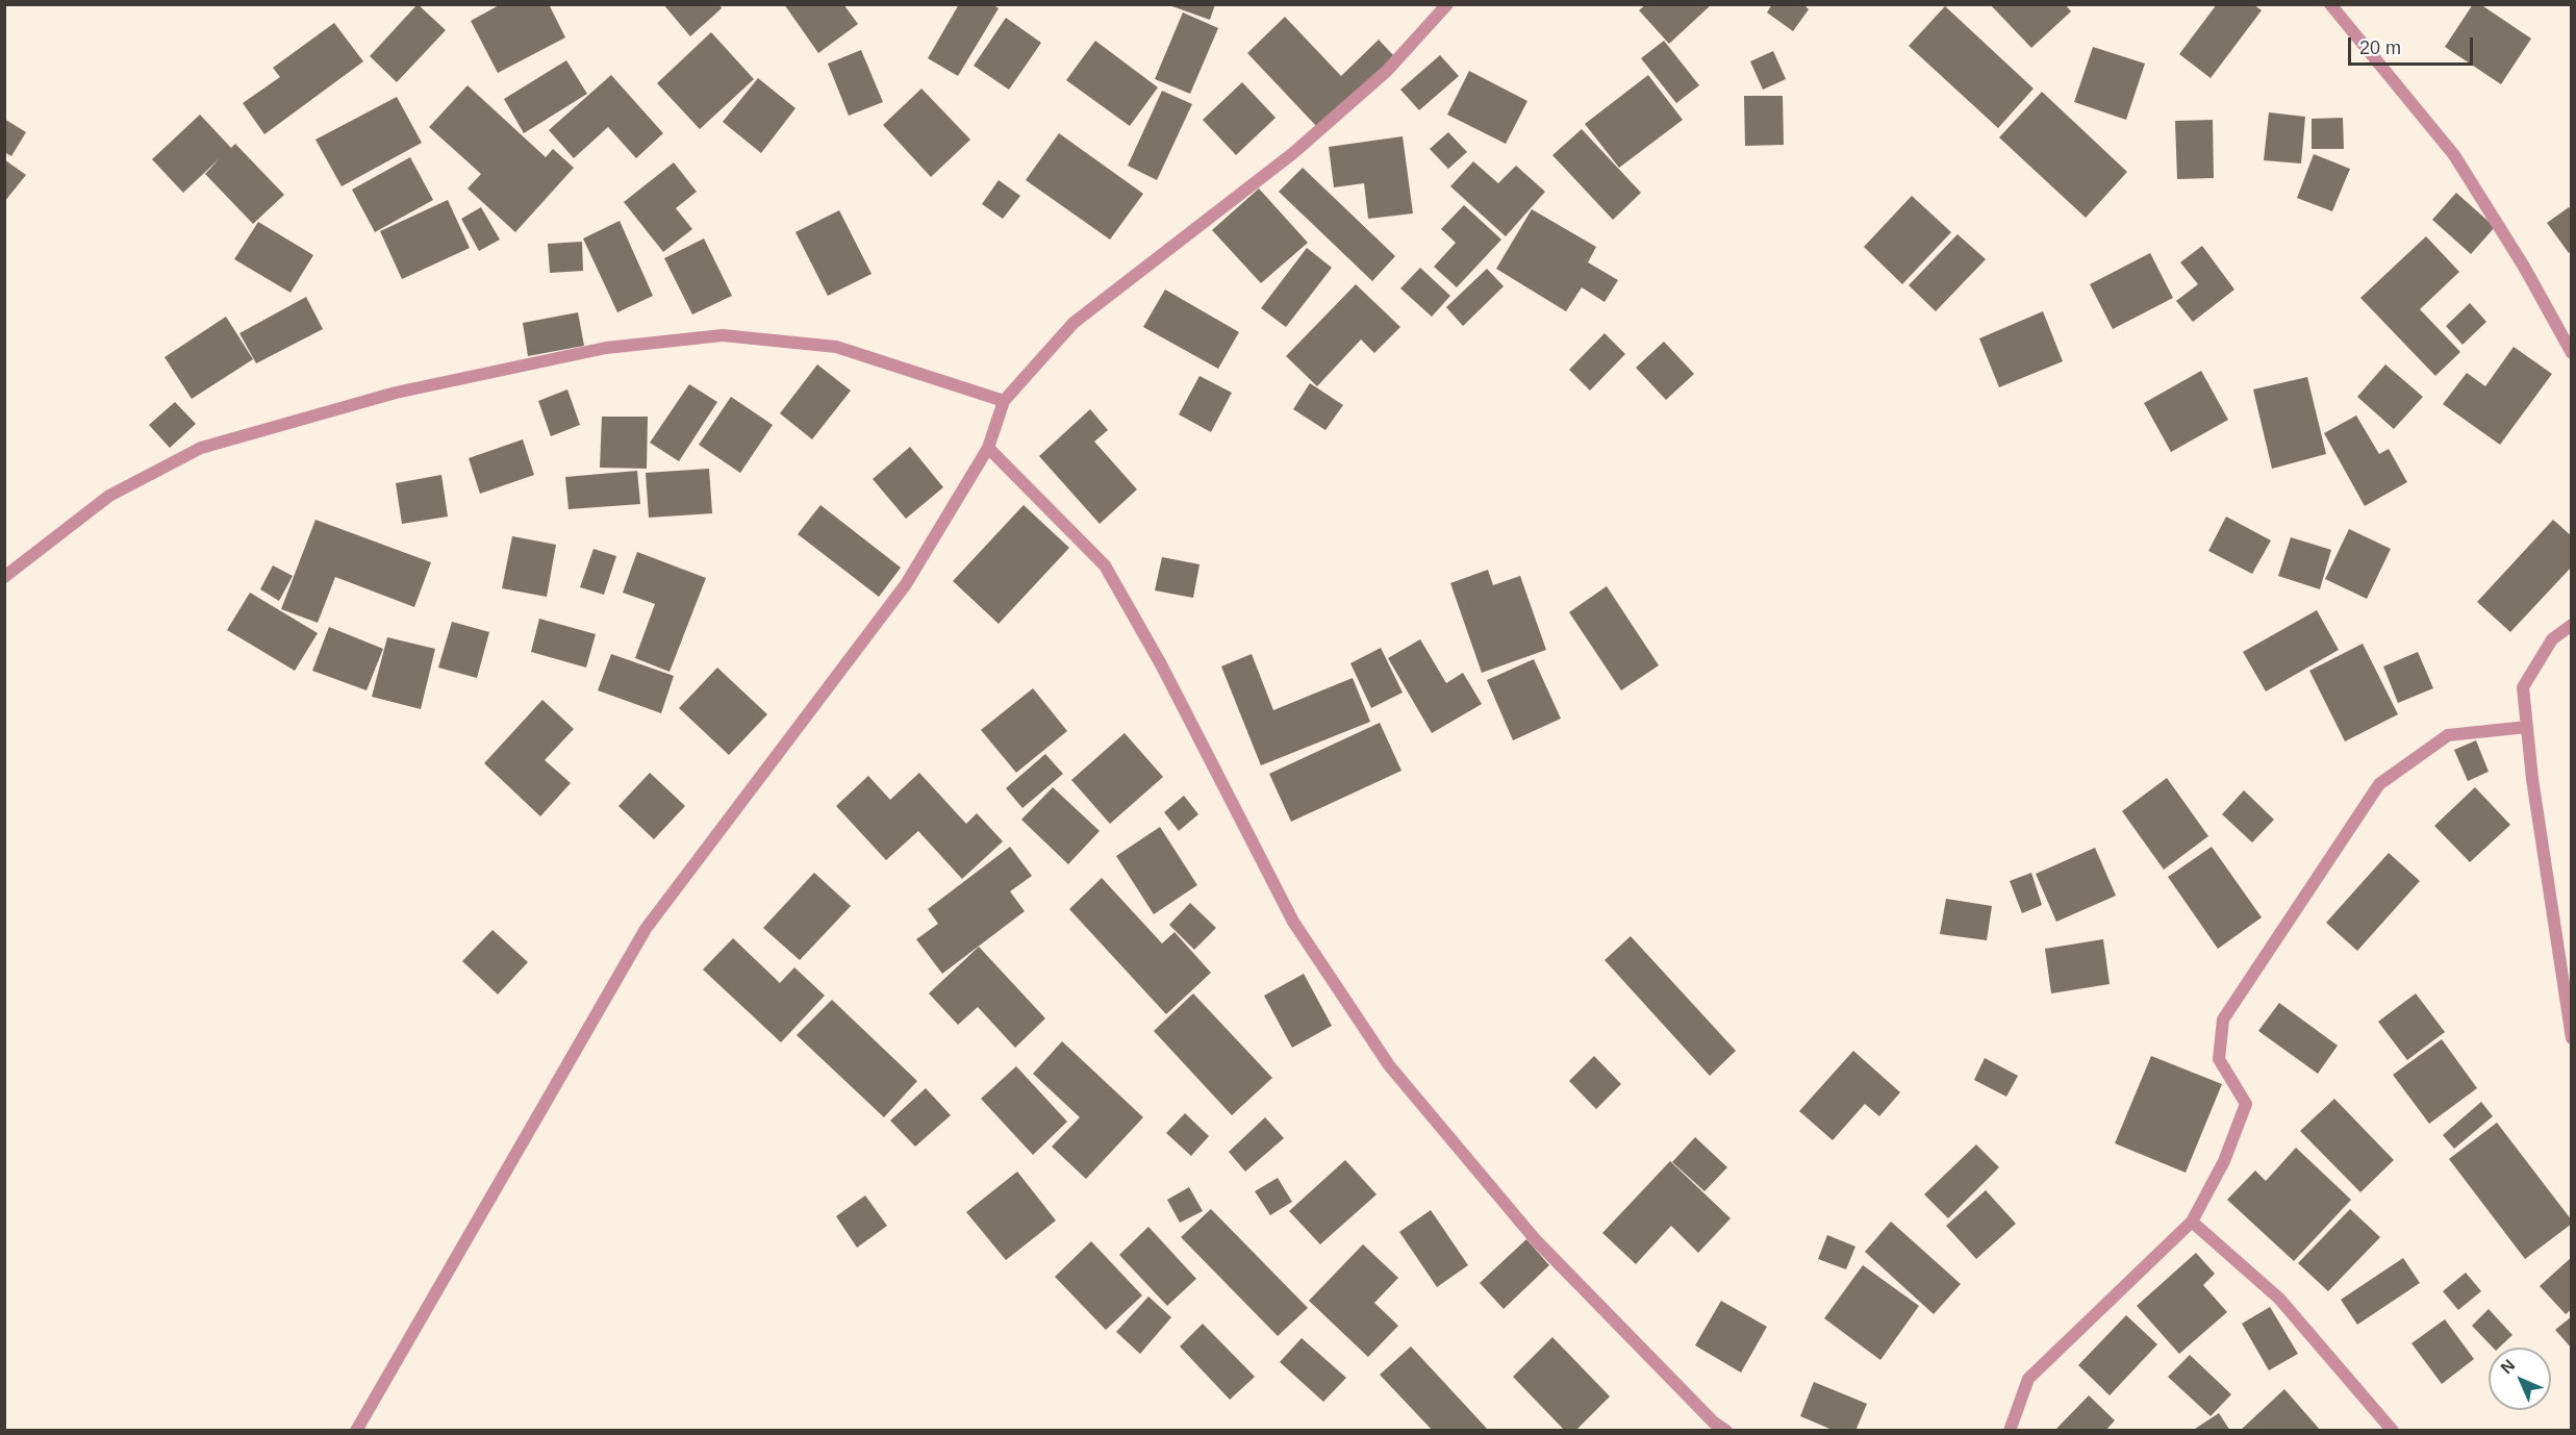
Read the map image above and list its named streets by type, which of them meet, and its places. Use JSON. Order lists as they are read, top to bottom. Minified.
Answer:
{"scale_bar":"20 m","north":"top left"}
